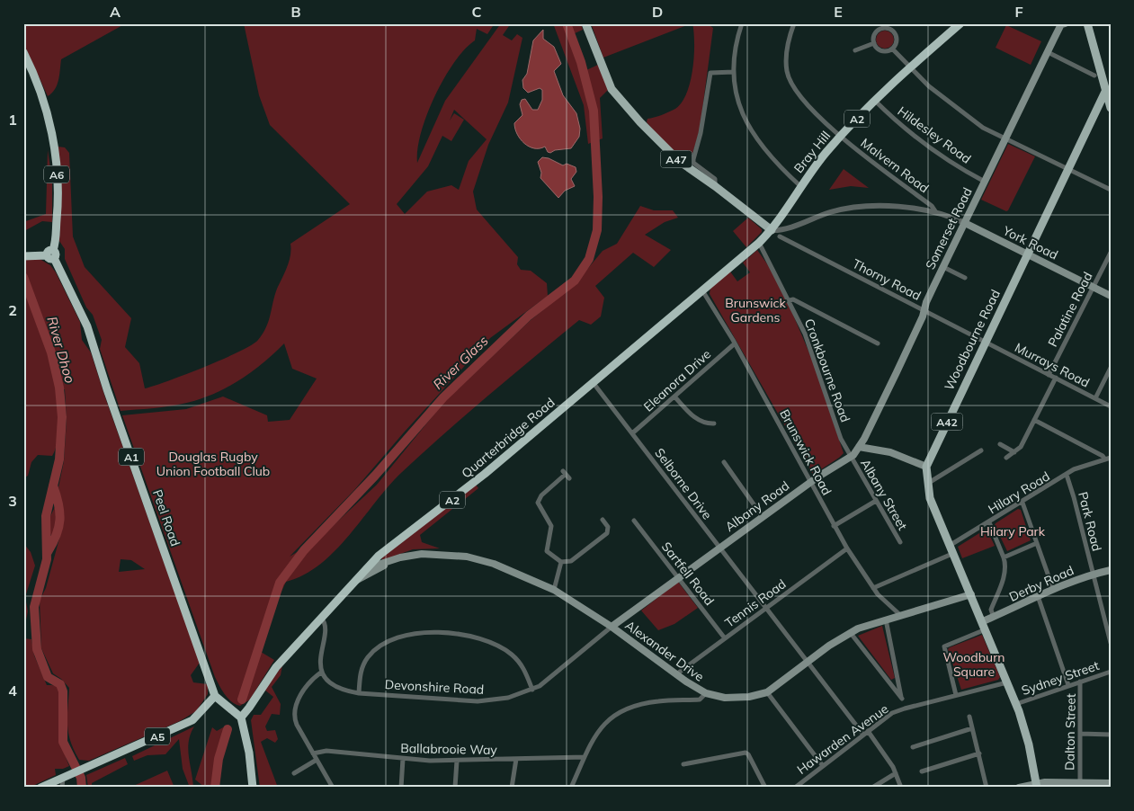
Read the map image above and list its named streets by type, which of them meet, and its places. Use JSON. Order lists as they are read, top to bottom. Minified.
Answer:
{"streets":{"highway":["A2","Bray Hill","A6","Quarterbridge Road","A1","Peel Road","A5"],"main road":["A47","Somerset Road","York Road","Woodbourne Road","A42","Albany Road","Derby Road","Alexander Drive"],"street":["Hildesley Road","Malvern Road","Thorny Road","Palatine Road","Murrays Road","Cronkbourne Road","Eleanora Drive","Brunswick Road","Selborne Drive","Hilary Road","Albany Street","Park Road","Sartfell Road","Tennis Road","Sydney Street","Devonshire Road","Dalton Street","Hawarden Avenue","Ballabrooie Way"]},"crossings":[["Hildesley Road","Bray Hill"],["Hildesley Road","Somerset Road"],["Bray Hill","A47"],["Bray Hill","Malvern Road"],["Bray Hill","York Road"],["Bray Hill","Quarterbridge Road"],["A47","York Road"],["A47","Quarterbridge Road"],["Malvern Road","York Road"],["A6","Peel Road"],["Somerset Road","York Road"],["Somerset Road","Thorny Road"],["Somerset Road","Albany Road"],["York Road","Palatine Road"],["York Road","Woodbourne Road"],["York Road","Quarterbridge Road"],["Thorny Road","Woodbourne Road"],["Thorny Road","Murrays Road"],["Palatine Road","Murrays Road"],["Woodbourne Road","Murrays Road"],["Woodbourne Road","Hilary Road"],["Woodbourne Road","Derby Road"],["Woodbourne Road","Alexander Drive"],["Woodbourne Road","Sydney Street"],["Cronkbourne Road","Quarterbridge Road"],["Cronkbourne Road","Albany Street"],["Cronkbourne Road","Albany Road"],["Eleanora Drive","Brunswick Road"],["Eleanora Drive","Selborne Drive"],["Quarterbridge Road","Brunswick Road"],["Quarterbridge Road","Selborne Drive"],["Quarterbridge Road","Peel Road"],["Quarterbridge Road","Alexander Drive"],["Brunswick Road","Hilary Road"],["Brunswick Road","Albany Road"],["Brunswick Road","Tennis Road"],["Brunswick Road","Alexander Drive"],["Selborne Drive","Albany Road"],["Selborne Drive","Tennis Road"],["Selborne Drive","Alexander Drive"],["Selborne Drive","Hawarden Avenue"],["Hilary Road","Park Road"],["Albany Street","Albany Road"],["Albany Road","Sartfell Road"],["Albany Road","Alexander Drive"],["Albany Road","Devonshire Road"],["Peel Road","A5"],["Park Road","Derby Road"],["Sartfell Road","Tennis Road"],["Tennis Road","Alexander Drive"],["Alexander Drive","Devonshire Road"],["Sydney Street","Dalton Street"]],"water":["River Dhoo","River Glass"],"parks":["Brunswick Gardens","Douglas Rugby Union Football Club","Hilary Park","Woodburn Square"],"grid":{"columns":["A","B","C","D","E","F"],"rows":["1","2","3","4"]}}
